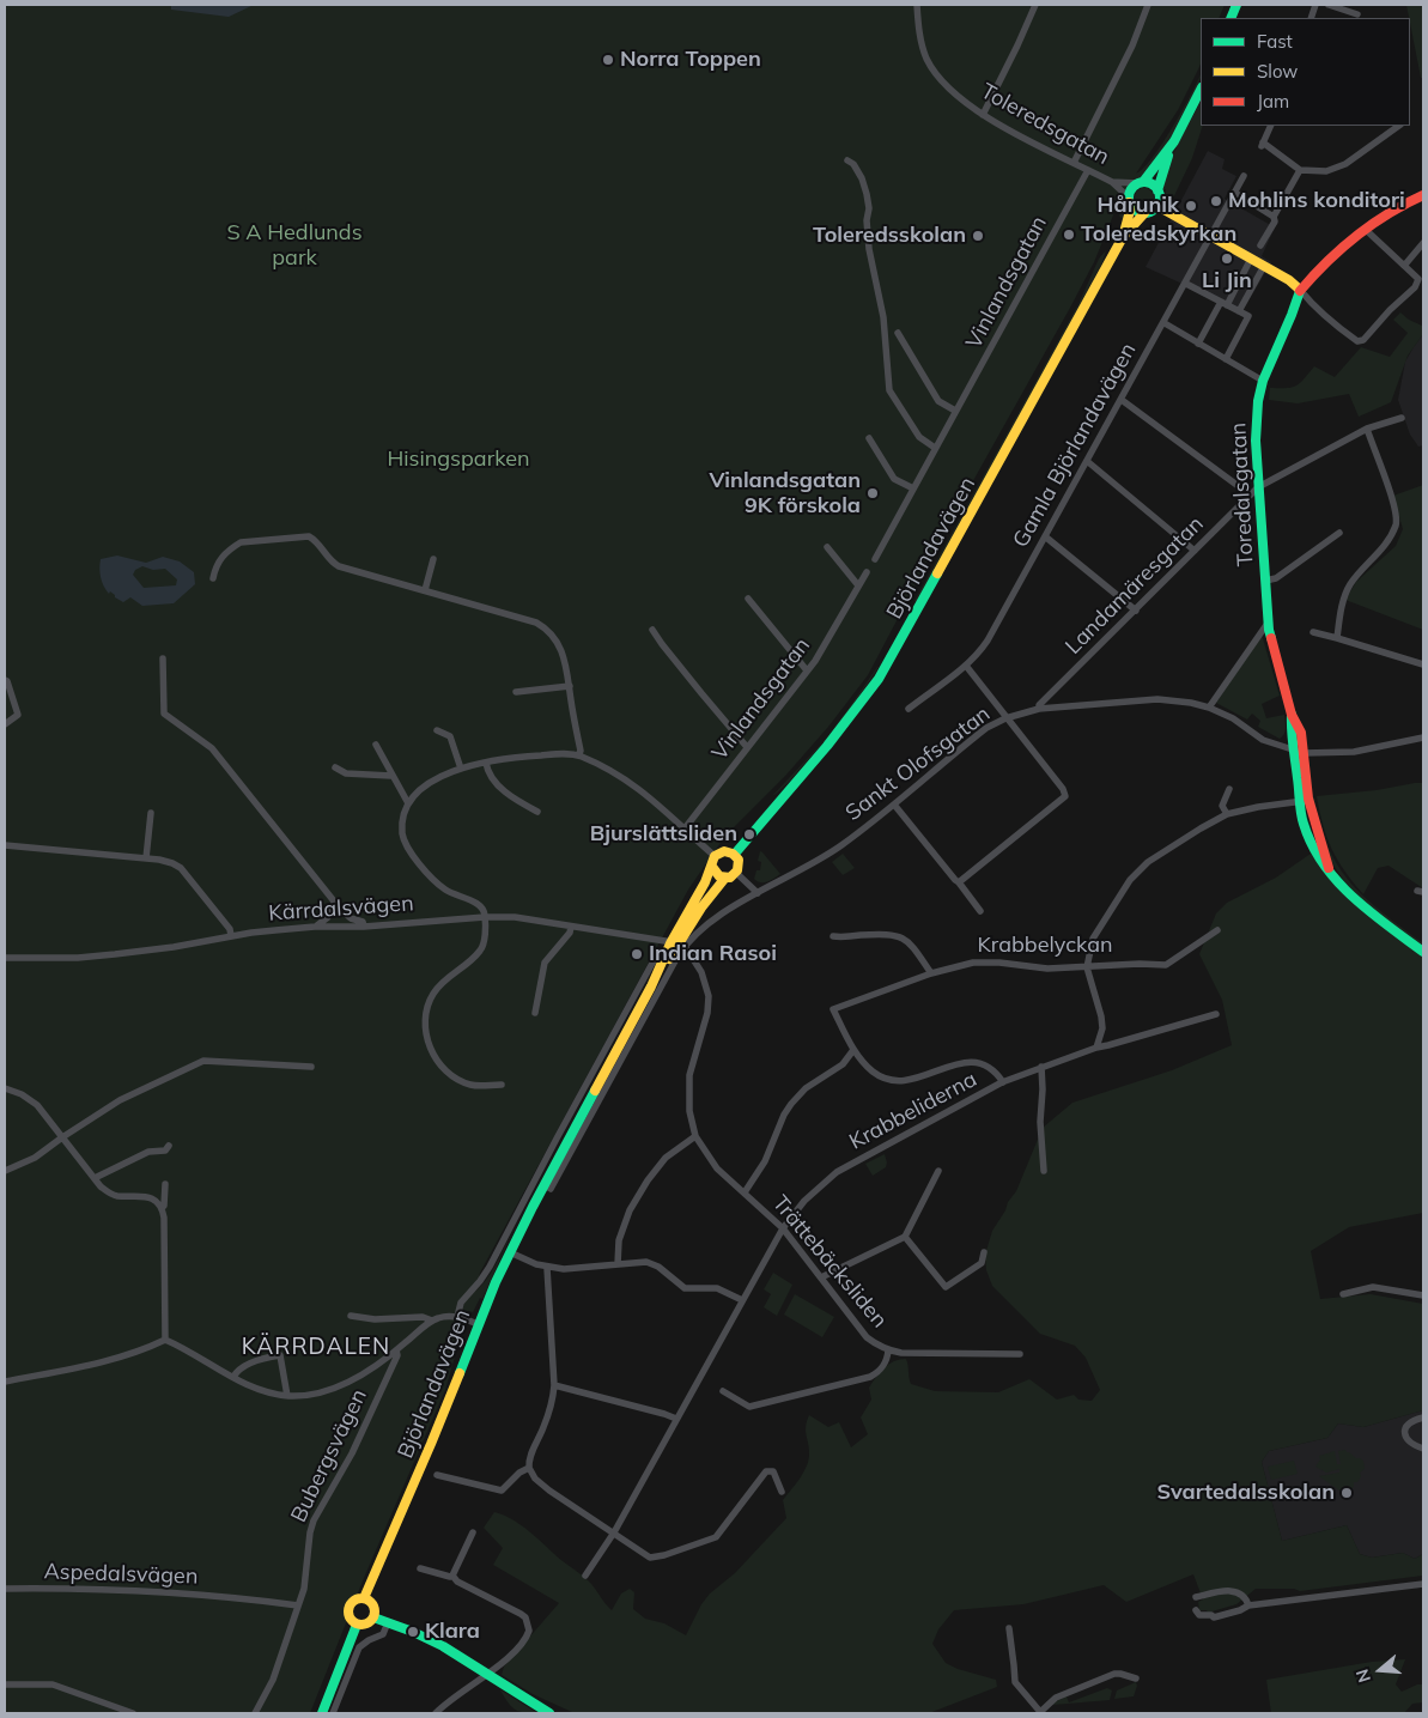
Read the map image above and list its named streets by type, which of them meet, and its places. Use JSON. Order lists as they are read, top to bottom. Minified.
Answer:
{"streets":{"street":["Toleredsgatan","Vinlandsgatan","Gamla Björlandavägen","Toredalsgatan","Björlandavägen","Landamäresgatan","Sankt Olofsgatan","Kärrdalsvägen","Krabbelyckan","Krabbeliderna","Trättebäcksliden","Bubergsvägen","Aspedalsvägen"]},"crossings":[["Toleredsgatan","Vinlandsgatan"],["Toleredsgatan","Björlandavägen"],["Toredalsgatan","Landamäresgatan"],["Toredalsgatan","Sankt Olofsgatan"],["Björlandavägen","Sankt Olofsgatan"],["Björlandavägen","Kärrdalsvägen"],["Björlandavägen","Trättebäcksliden"],["Landamäresgatan","Sankt Olofsgatan"],["Sankt Olofsgatan","Kärrdalsvägen"],["Sankt Olofsgatan","Trättebäcksliden"],["Kärrdalsvägen","Trättebäcksliden"],["Krabbeliderna","Trättebäcksliden"],["Bubergsvägen","Aspedalsvägen"]],"districts":["KÄRRDALEN"],"parks":["S A Hedlunds park","Hisingsparken"],"places":["Norra Toppen","Mohlins konditori","Hårunik","Toleredskyrkan","Toleredsskolan","Li Jin","Vinlandsgatan 9K förskola","Bjurslättsliden","Indian Rasoi","Svartedalsskolan","Klara"],"legend":["Fast","Slow","Jam"],"north":"left"}
